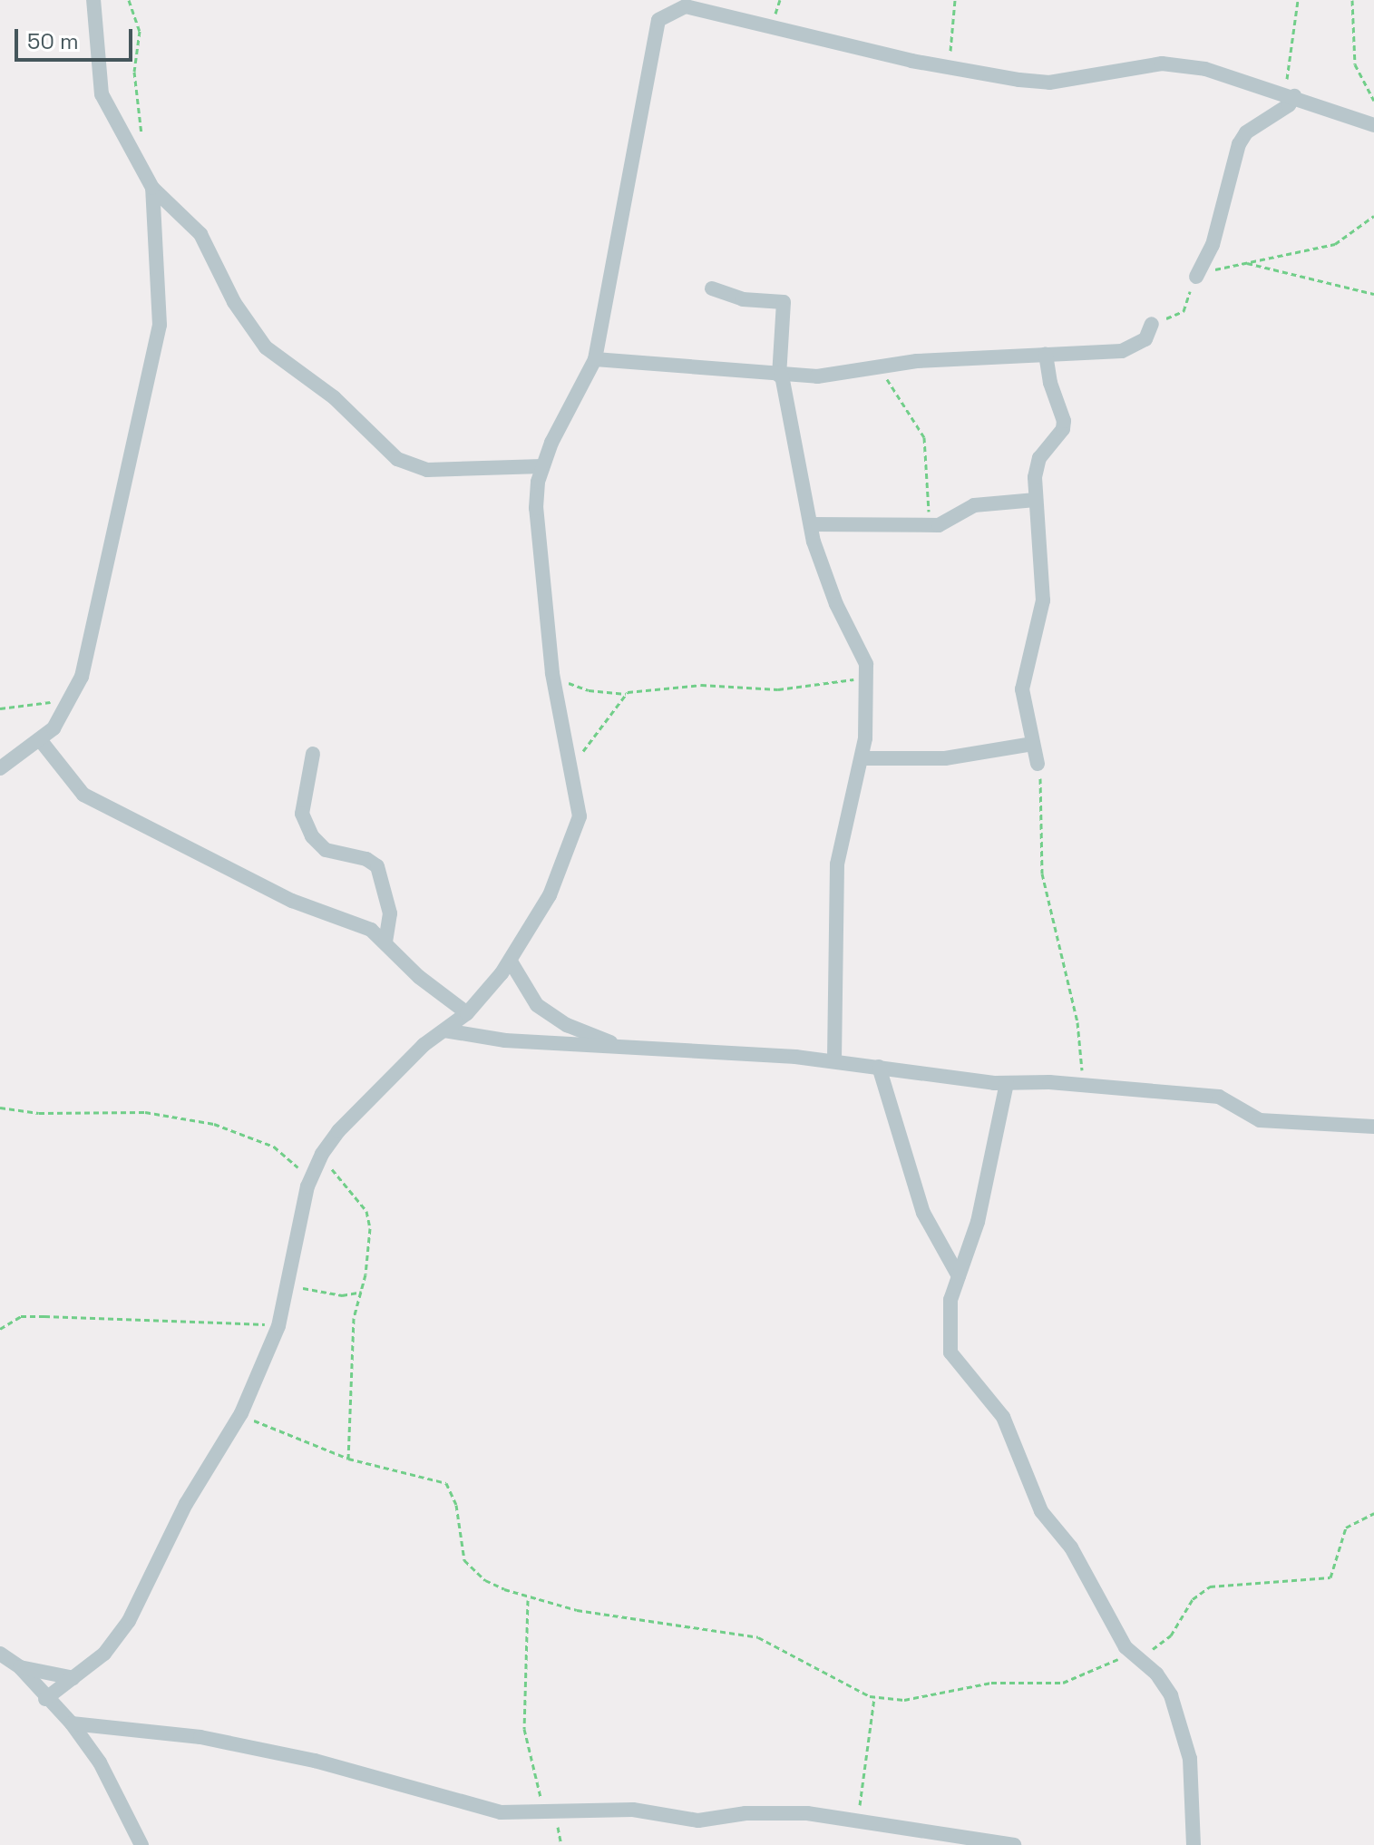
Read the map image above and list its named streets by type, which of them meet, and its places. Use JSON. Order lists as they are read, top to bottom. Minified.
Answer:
{"scale_bar":"50 m"}
